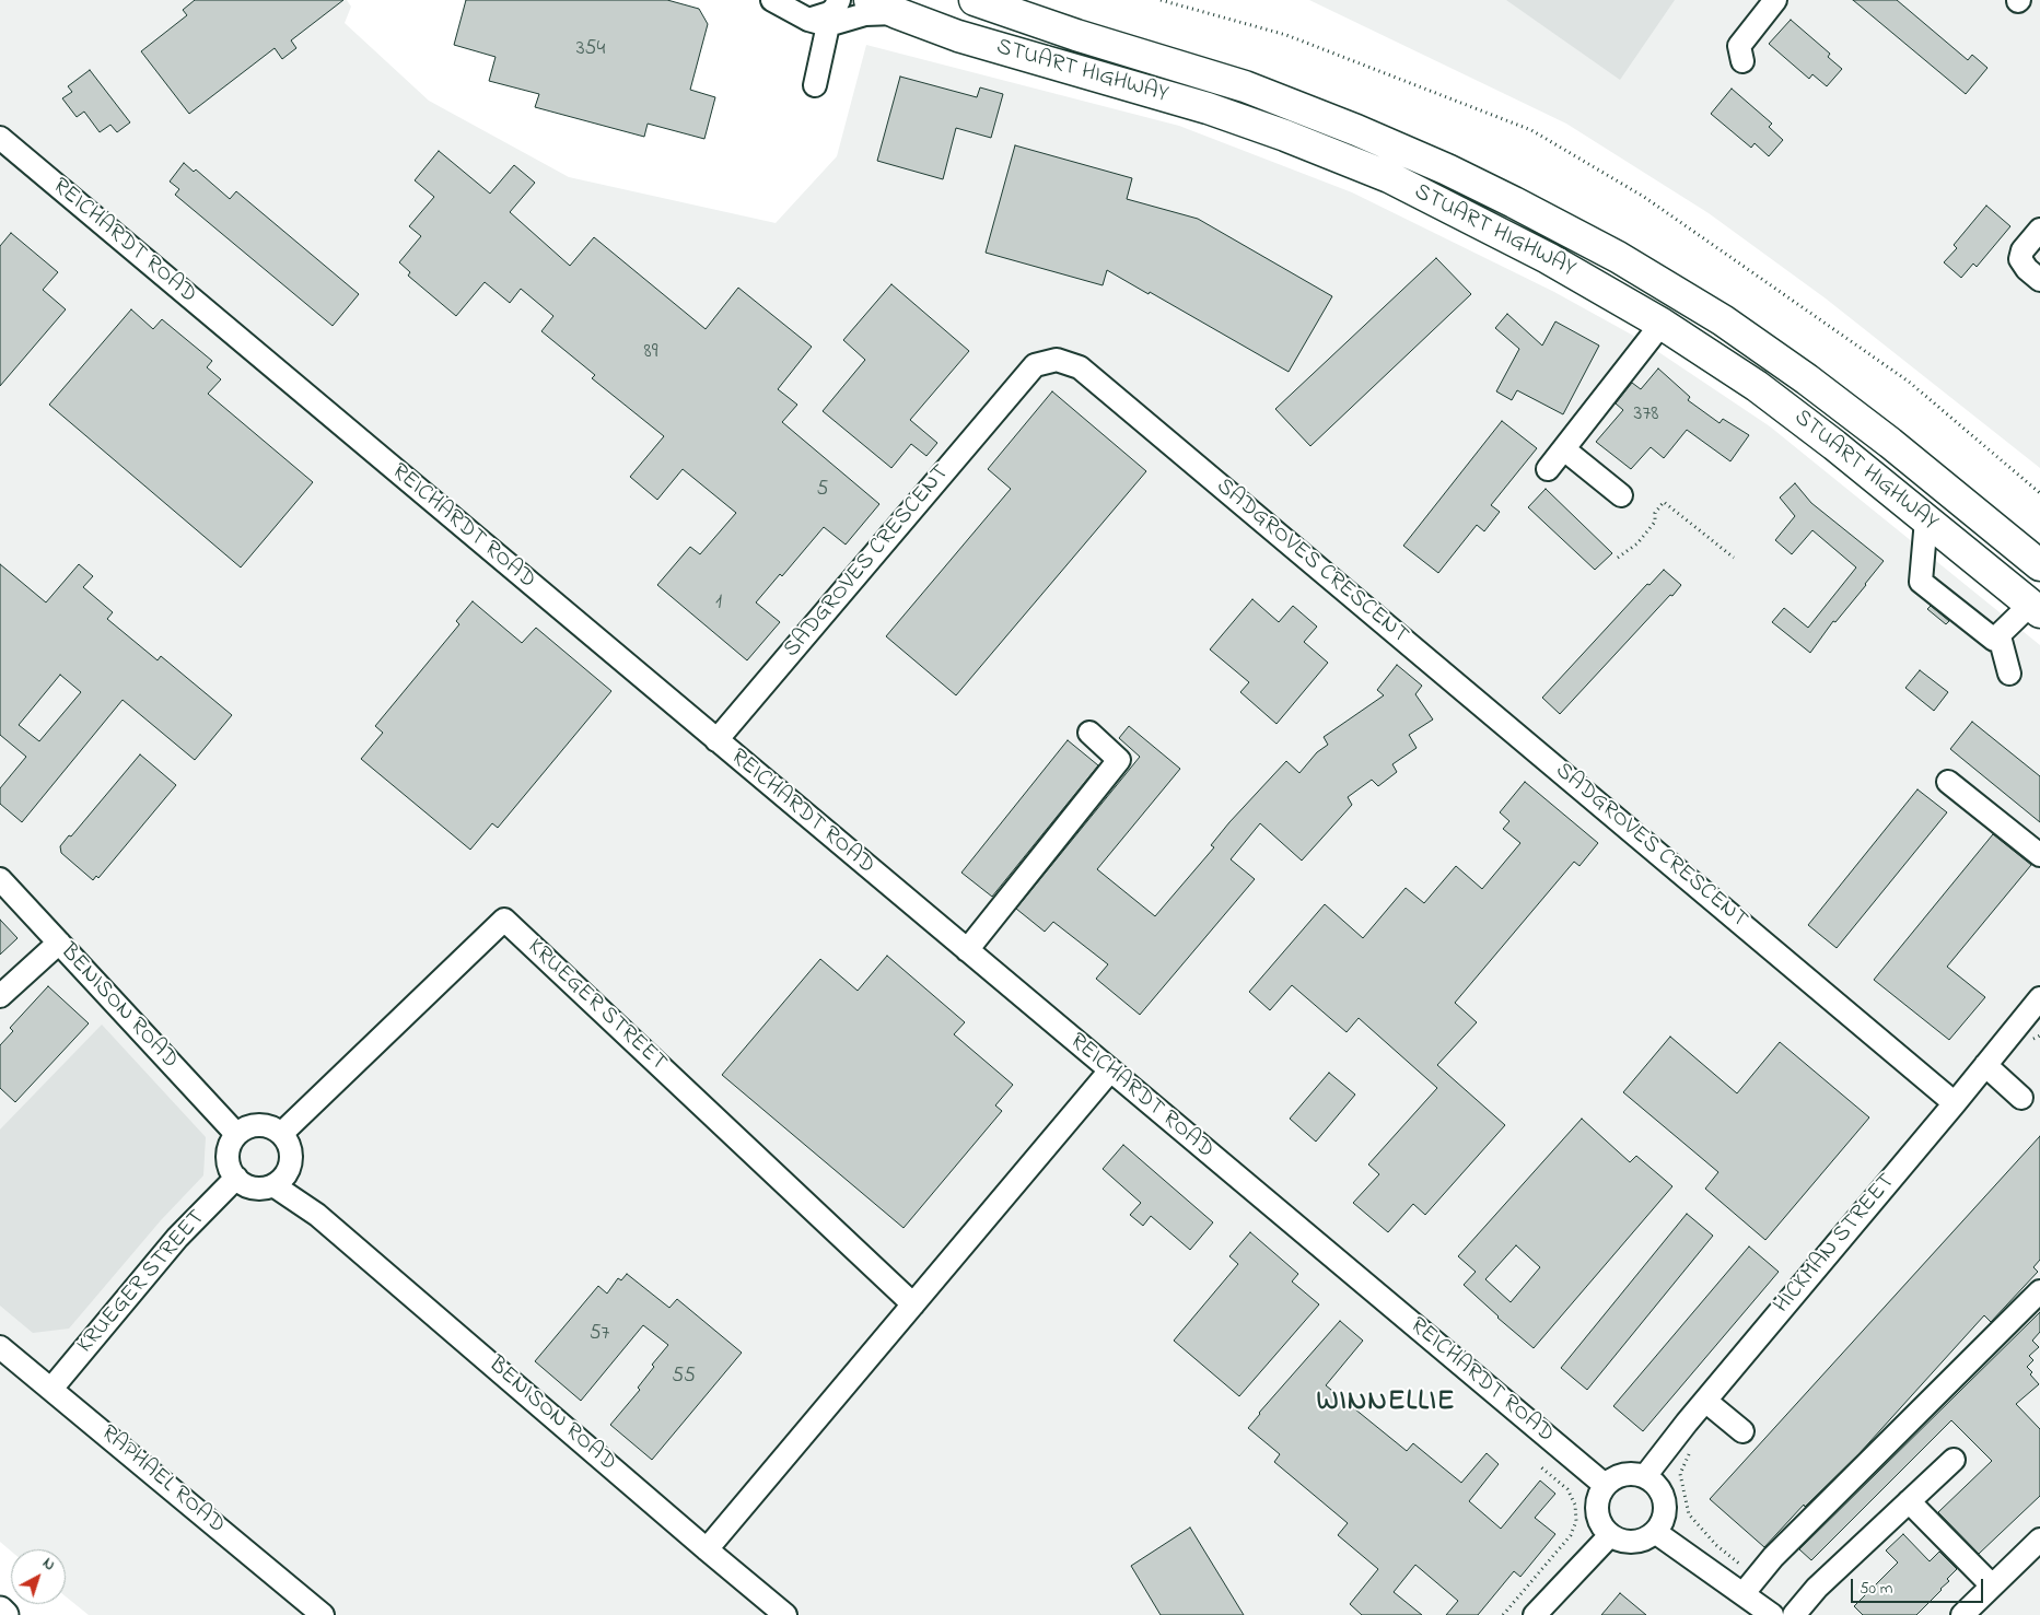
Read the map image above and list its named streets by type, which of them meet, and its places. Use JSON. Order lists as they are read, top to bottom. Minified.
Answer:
{"streets":{"highway":["STUART HIGHWAY"],"street":["REICHARDT ROAD","SADGROVES CRESCENT","KRUEGER STREET","BENISON ROAD","HICKMAN STREET","RAPHAEL ROAD"]},"crossings":[["REICHARDT ROAD","SADGROVES CRESCENT"],["REICHARDT ROAD","HICKMAN STREET"],["SADGROVES CRESCENT","HICKMAN STREET"],["KRUEGER STREET","BENISON ROAD"],["KRUEGER STREET","RAPHAEL ROAD"]],"districts":["WINNELLIE"],"house_numbers":["354","89","378","5","1","57","55"],"scale_bar":"50 m","north":"top right"}
